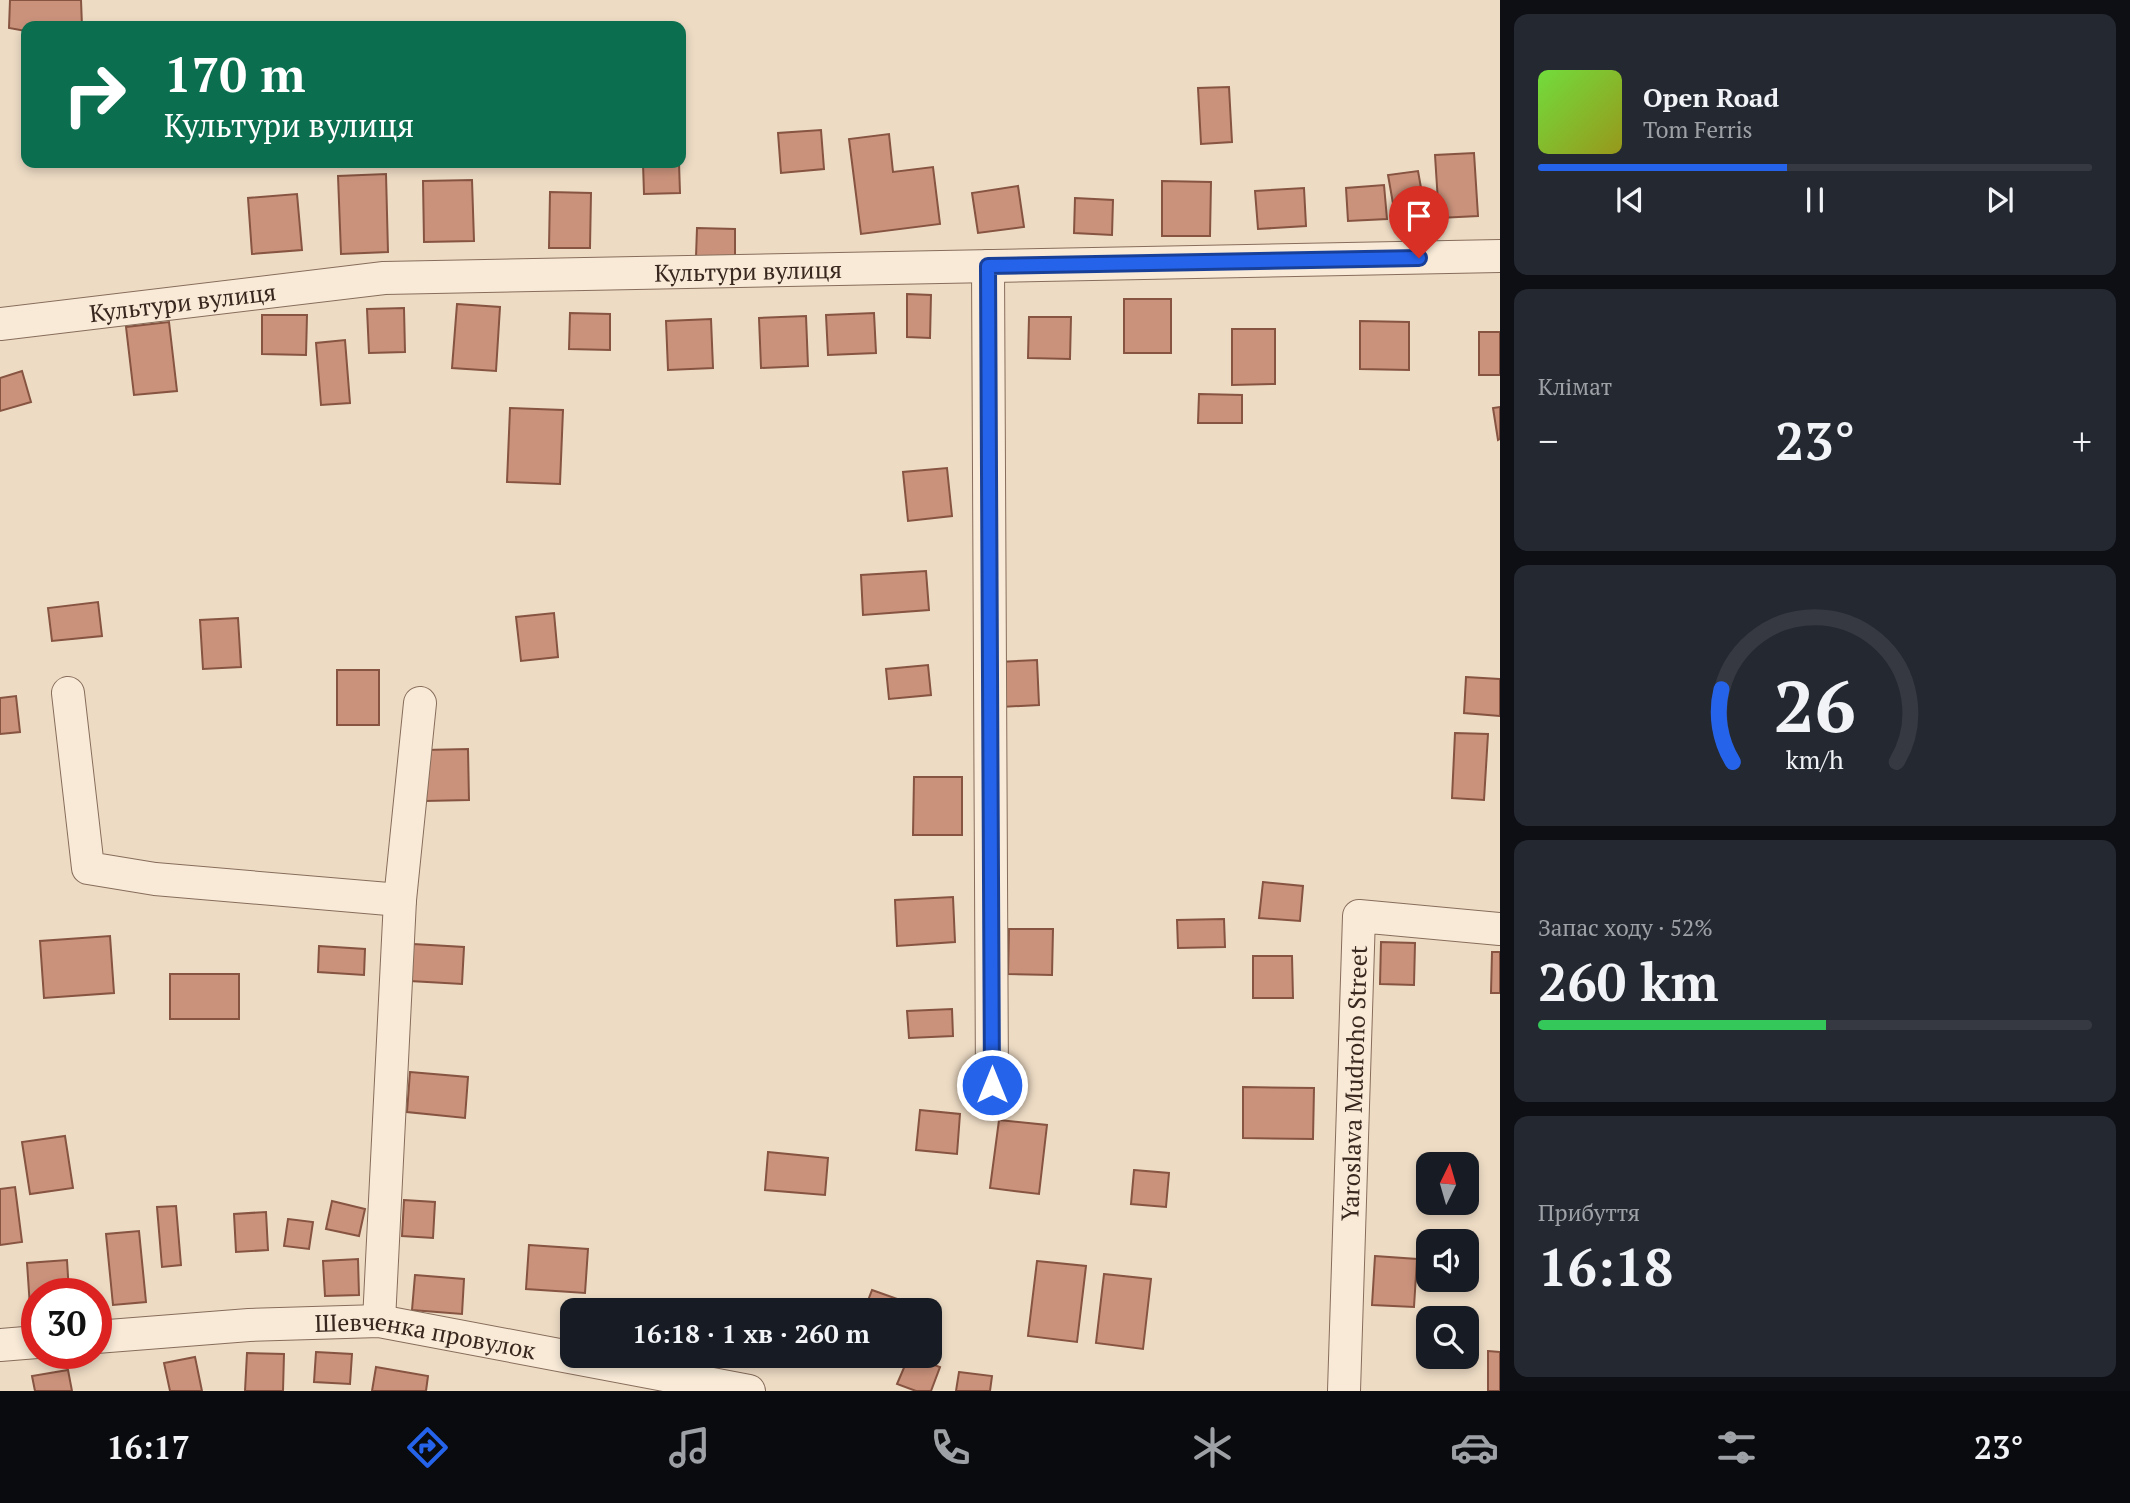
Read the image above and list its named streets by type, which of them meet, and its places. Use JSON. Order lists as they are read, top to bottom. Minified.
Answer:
{"streets":{"street":["Культури вулиця","Yaroslava Mudroho Street","Шевченка провулок"]},"north":"top","page":{"turn":["170 m","Культури вулиця"],"song":["Open Road","Tom Ferris"],"tile":["Клімат",["Запас ходу · 52%","260 km"],["Прибуття","16:18"]],"heat":["−","23°","+"],"limit":"30","trip":"16:18 · 1 хв · 260 m","tabs":["16:17","23°"],"gauge":["26","km/h"]}}
